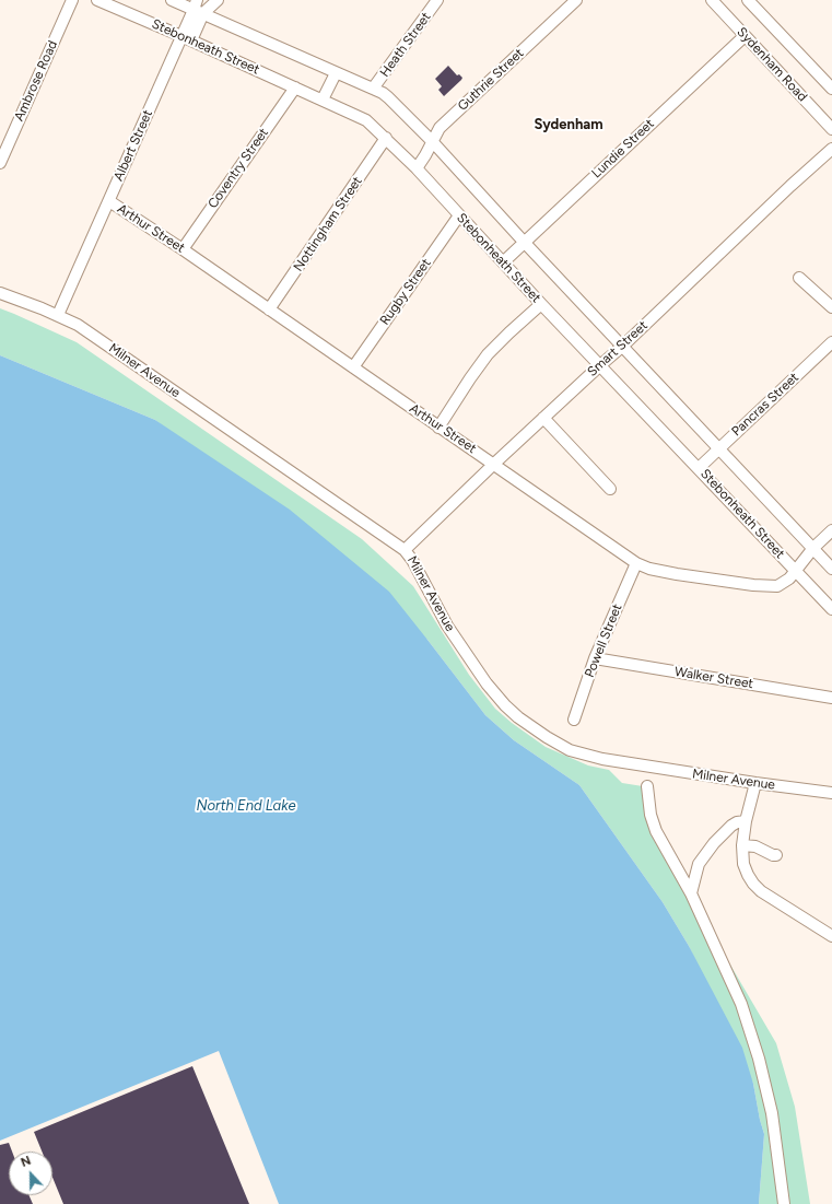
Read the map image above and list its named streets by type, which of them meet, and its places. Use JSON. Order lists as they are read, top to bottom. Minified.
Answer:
{"streets":{"street":["Heath Street","Stebonheath Street","Sydenham Road","Guthrie Street","Ambrose Road","Albert Street","Lundie Street","Coventry Street","Nottingham Street","Arthur Street","Rugby Street","Smart Street","Milner Avenue","Pancras Street","Powell Street","Walker Street"]},"crossings":[["Heath Street","Stebonheath Street"],["Stebonheath Street","Guthrie Street"],["Stebonheath Street","Albert Street"],["Stebonheath Street","Lundie Street"],["Stebonheath Street","Coventry Street"],["Stebonheath Street","Nottingham Street"],["Stebonheath Street","Arthur Street"],["Stebonheath Street","Rugby Street"],["Stebonheath Street","Smart Street"],["Stebonheath Street","Pancras Street"],["Sydenham Road","Lundie Street"],["Albert Street","Arthur Street"],["Albert Street","Milner Avenue"],["Coventry Street","Arthur Street"],["Nottingham Street","Arthur Street"],["Arthur Street","Rugby Street"],["Arthur Street","Smart Street"],["Arthur Street","Powell Street"],["Smart Street","Milner Avenue"],["Powell Street","Walker Street"]],"districts":["Sydenham"],"water":["North End Lake"],"north":"top"}
